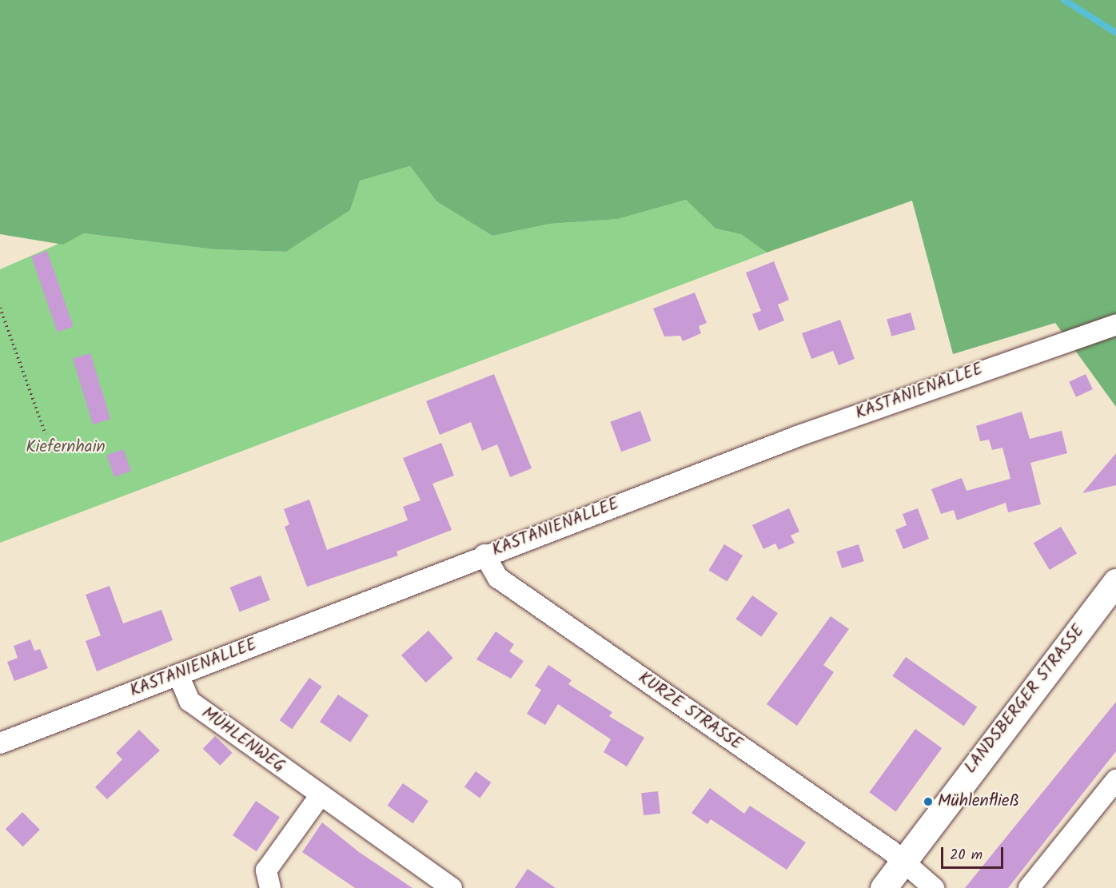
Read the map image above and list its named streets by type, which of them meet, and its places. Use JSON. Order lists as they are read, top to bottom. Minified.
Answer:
{"streets":{"main road":["LANDSBERGER STRASSE"],"street":["KASTANIENALLEE","KURZE STRASSE","MÜHLENWEG"]},"crossings":[["KASTANIENALLEE","KURZE STRASSE"],["KASTANIENALLEE","MÜHLENWEG"],["LANDSBERGER STRASSE","KURZE STRASSE"]],"parks":["Kiefernhain"],"places":["Mühlenfließ"],"scale_bar":"20 m"}
